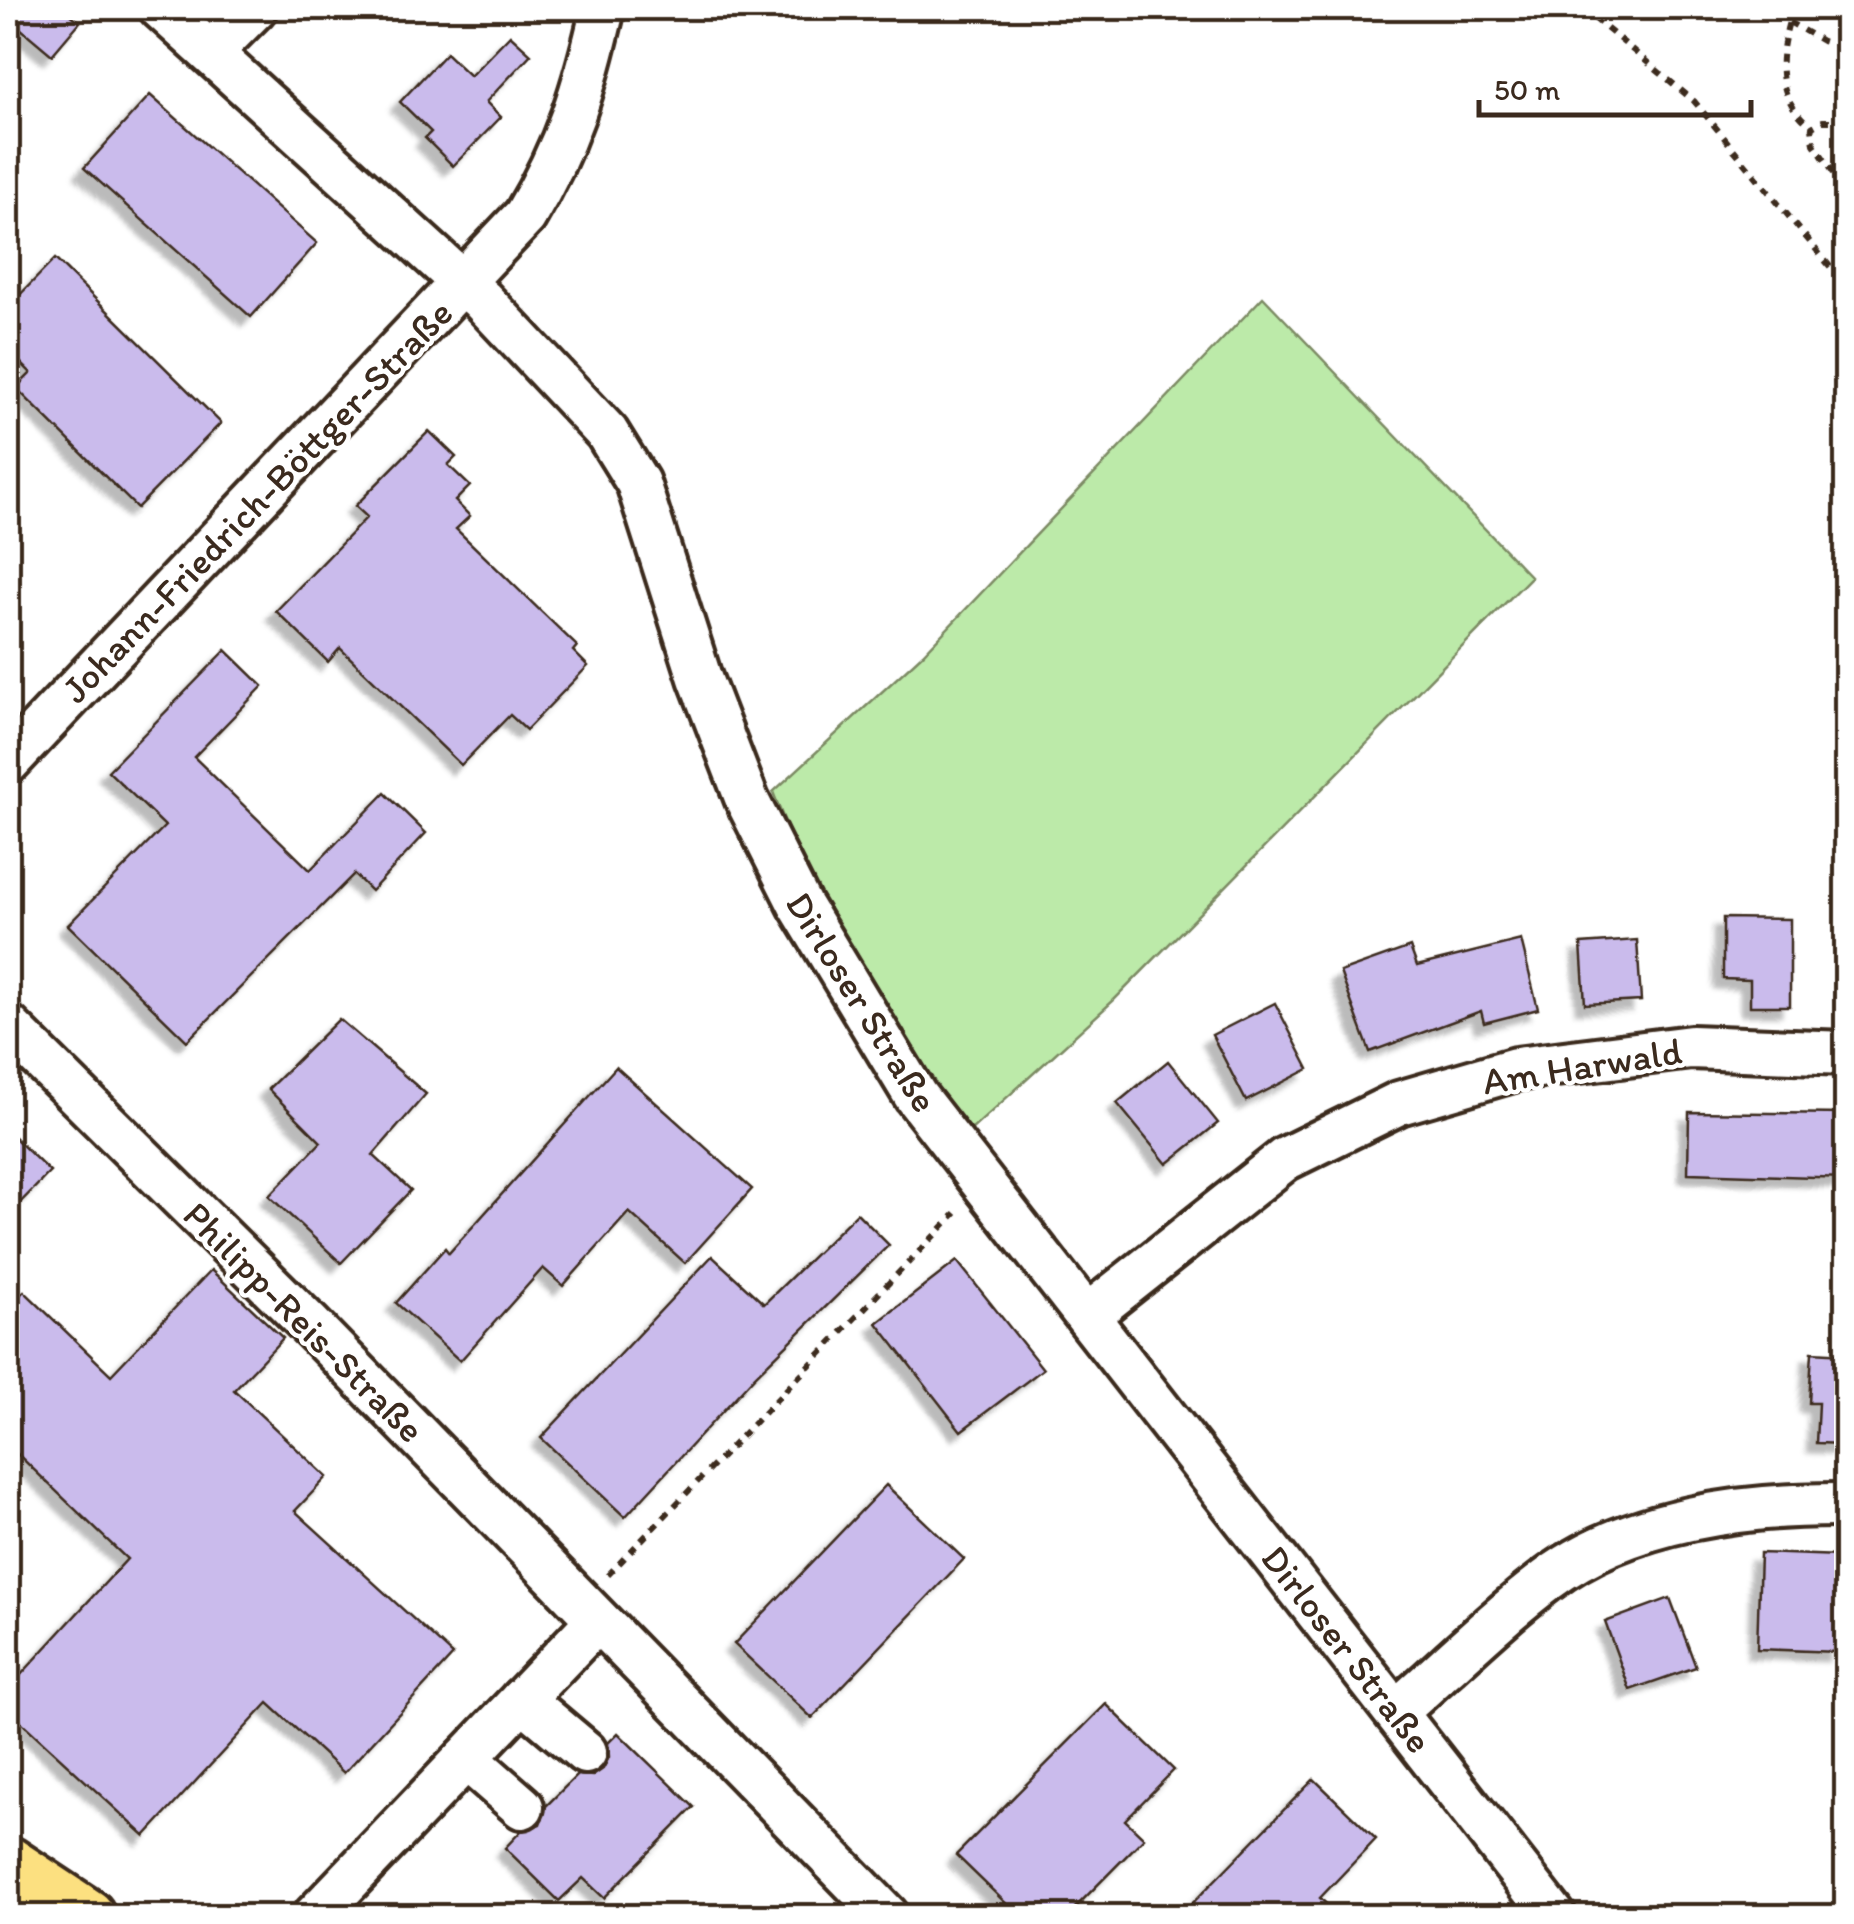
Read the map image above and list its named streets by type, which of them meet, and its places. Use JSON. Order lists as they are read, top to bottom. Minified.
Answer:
{"streets":{"street":["Johann-Friedrich-Böttger-Straße","Dirloser Straße","Am Harwald","Philipp-Reis-Straße"]},"crossings":[["Johann-Friedrich-Böttger-Straße","Dirloser Straße"],["Dirloser Straße","Am Harwald"]],"scale_bar":"50 m"}
